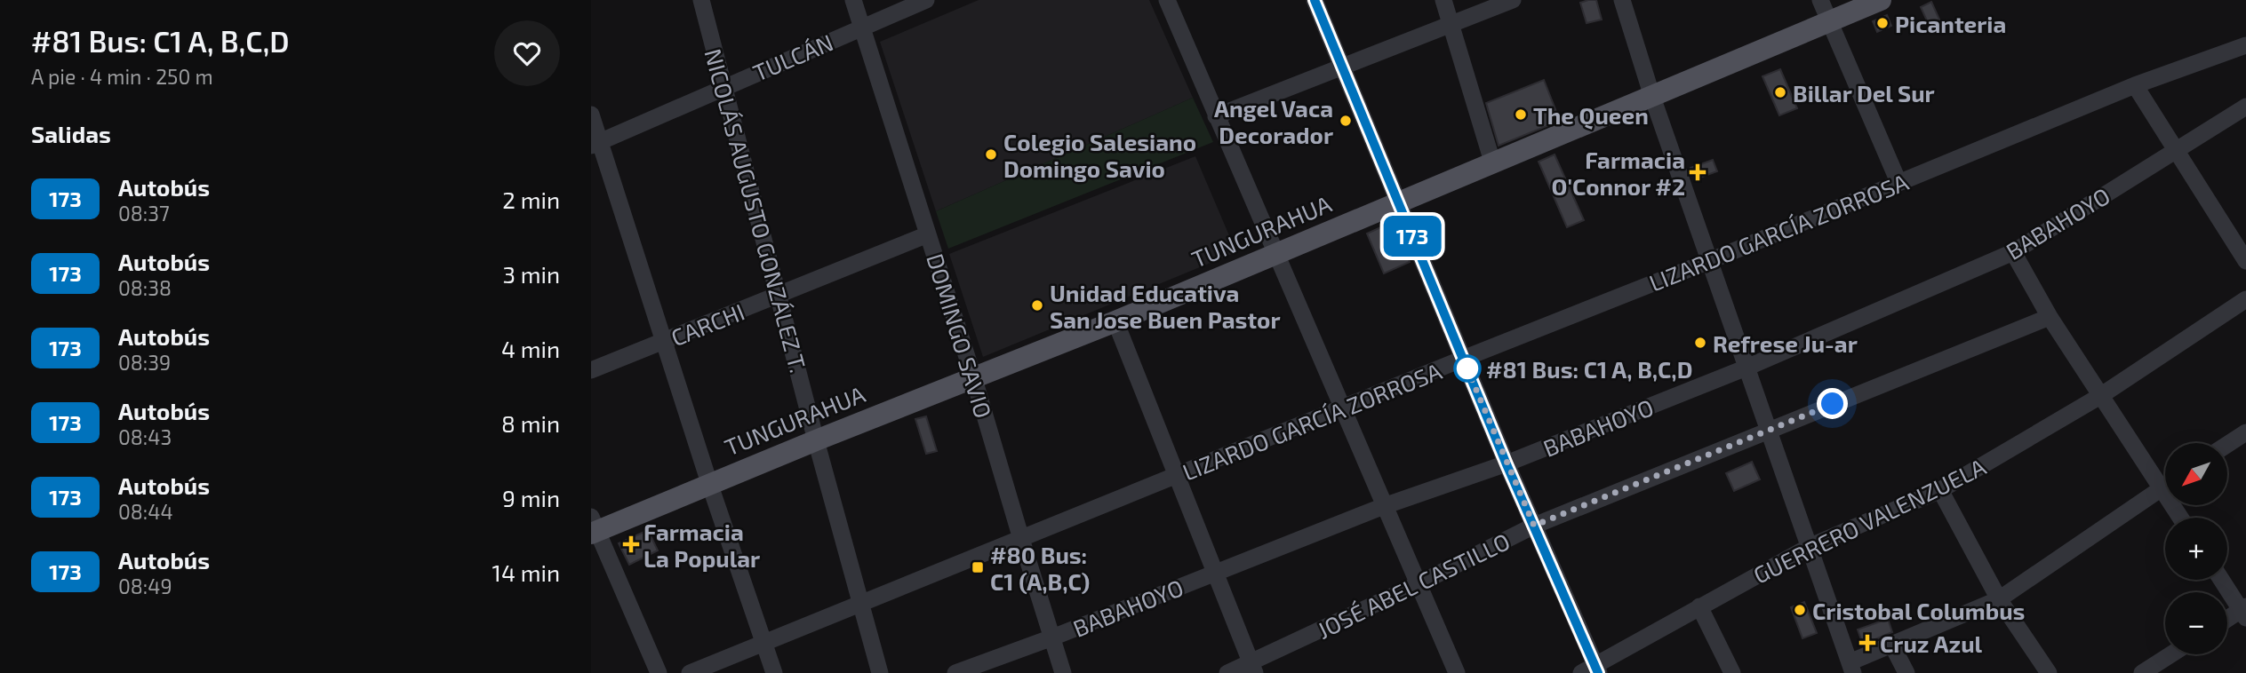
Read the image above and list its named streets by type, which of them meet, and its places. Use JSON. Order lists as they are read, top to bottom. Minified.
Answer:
{"streets":{"main road":["TUNGURAHUA"],"street":["TULCÁN","NICOLÁS AUGUSTO GONZÁLEZ T.","BABAHOYO","LIZARDO GARCÍA ZORROSA","CARCHI","DOMINGO SAVIO","GUERRERO VALENZUELA","JOSÉ ABEL CASTILLO"]},"crossings":[["TULCÁN","NICOLÁS AUGUSTO GONZÁLEZ T."],["TULCÁN","DOMINGO SAVIO"],["NICOLÁS AUGUSTO GONZÁLEZ T.","TUNGURAHUA"],["NICOLÁS AUGUSTO GONZÁLEZ T.","LIZARDO GARCÍA ZORROSA"],["NICOLÁS AUGUSTO GONZÁLEZ T.","CARCHI"],["BABAHOYO","DOMINGO SAVIO"],["TUNGURAHUA","DOMINGO SAVIO"],["LIZARDO GARCÍA ZORROSA","DOMINGO SAVIO"],["CARCHI","DOMINGO SAVIO"]],"places":{"other":["Picanteria","Billar Del Sur","The Queen","Angel Vaca Decorador","Colegio Salesiano Domingo Savio","Unidad Educativa San Jose Buen Pastor","Refrese Ju-ar","#81 Bus: C1 A, B,C,D","Cristobal Columbus"],"health":["Farmacia O'Connor #2","Farmacia La Popular","Cruz Azul"],"transit":["#80 Bus: C1 (A,B,C)"]},"lines":["bus line 173"],"north":"bottom left","page":{"heading":[["#81 Bus: C1 A, B,C,D","A pie · 4 min · 250 m"],"Salidas"],"on_map":"173","list":[{"mark":"173","name":"Autobús","note":"08:37","value":"2 min"},{"mark":"173","name":"Autobús","note":"08:38","value":"3 min"},{"mark":"173","name":"Autobús","note":"08:39","value":"4 min"},{"mark":"173","name":"Autobús","note":"08:43","value":"8 min"},{"mark":"173","name":"Autobús","note":"08:44","value":"9 min"},{"mark":"173","name":"Autobús","note":"08:49","value":"14 min"}],"map_buttons":["+","−"]}}
